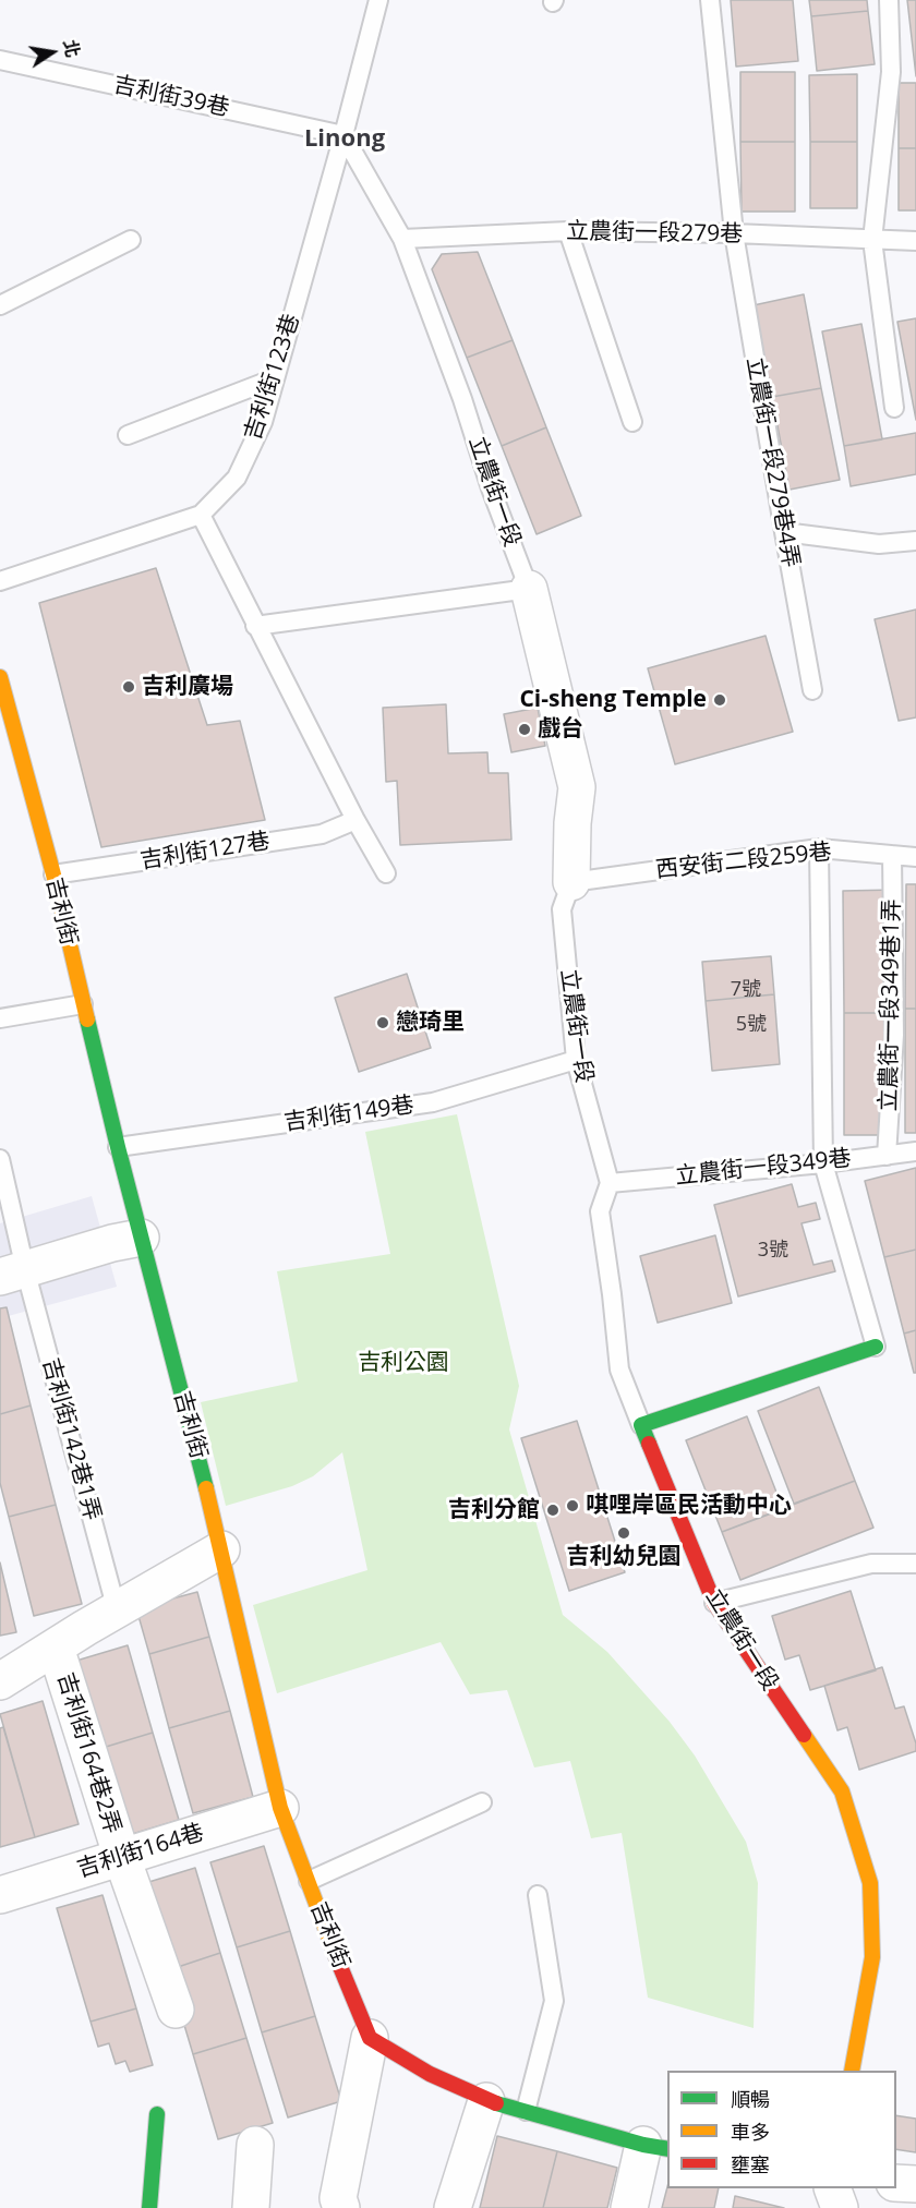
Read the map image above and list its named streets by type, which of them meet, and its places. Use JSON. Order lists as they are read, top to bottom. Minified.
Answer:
{"streets":{"street":["立農街一段","吉利街","吉利街164巷2弄","吉利街164巷"],"lane":["吉利街39巷","立農街一段279巷","吉利街123巷","立農街一段279巷4弄","吉利街127巷","西安街二段259巷","立農街一段349巷1弄","吉利街149巷","立農街一段349巷","吉利街142巷1弄"]},"crossings":[["吉利街39巷","吉利街123巷"],["吉利街39巷","立農街一段"],["立農街一段279巷","立農街一段279巷4弄"],["立農街一段279巷","立農街一段"],["吉利街123巷","立農街一段"],["立農街一段","西安街二段259巷"],["立農街一段","吉利街149巷"],["立農街一段","立農街一段349巷"],["吉利街127巷","吉利街"],["西安街二段259巷","立農街一段349巷1弄"],["吉利街","吉利街149巷"],["吉利街","吉利街164巷"],["立農街一段349巷1弄","立農街一段349巷"],["吉利街164巷2弄","吉利街164巷"]],"districts":["Linong"],"parks":["吉利公園"],"places":["吉利廣場","Ci-sheng Temple","戲台","戀琦里","唭哩岸區民活動中心","吉利分館","吉利幼兒園"],"house_numbers":["7號","5號","3號"],"legend":["順暢","車多","壅塞"],"north":"right"}
